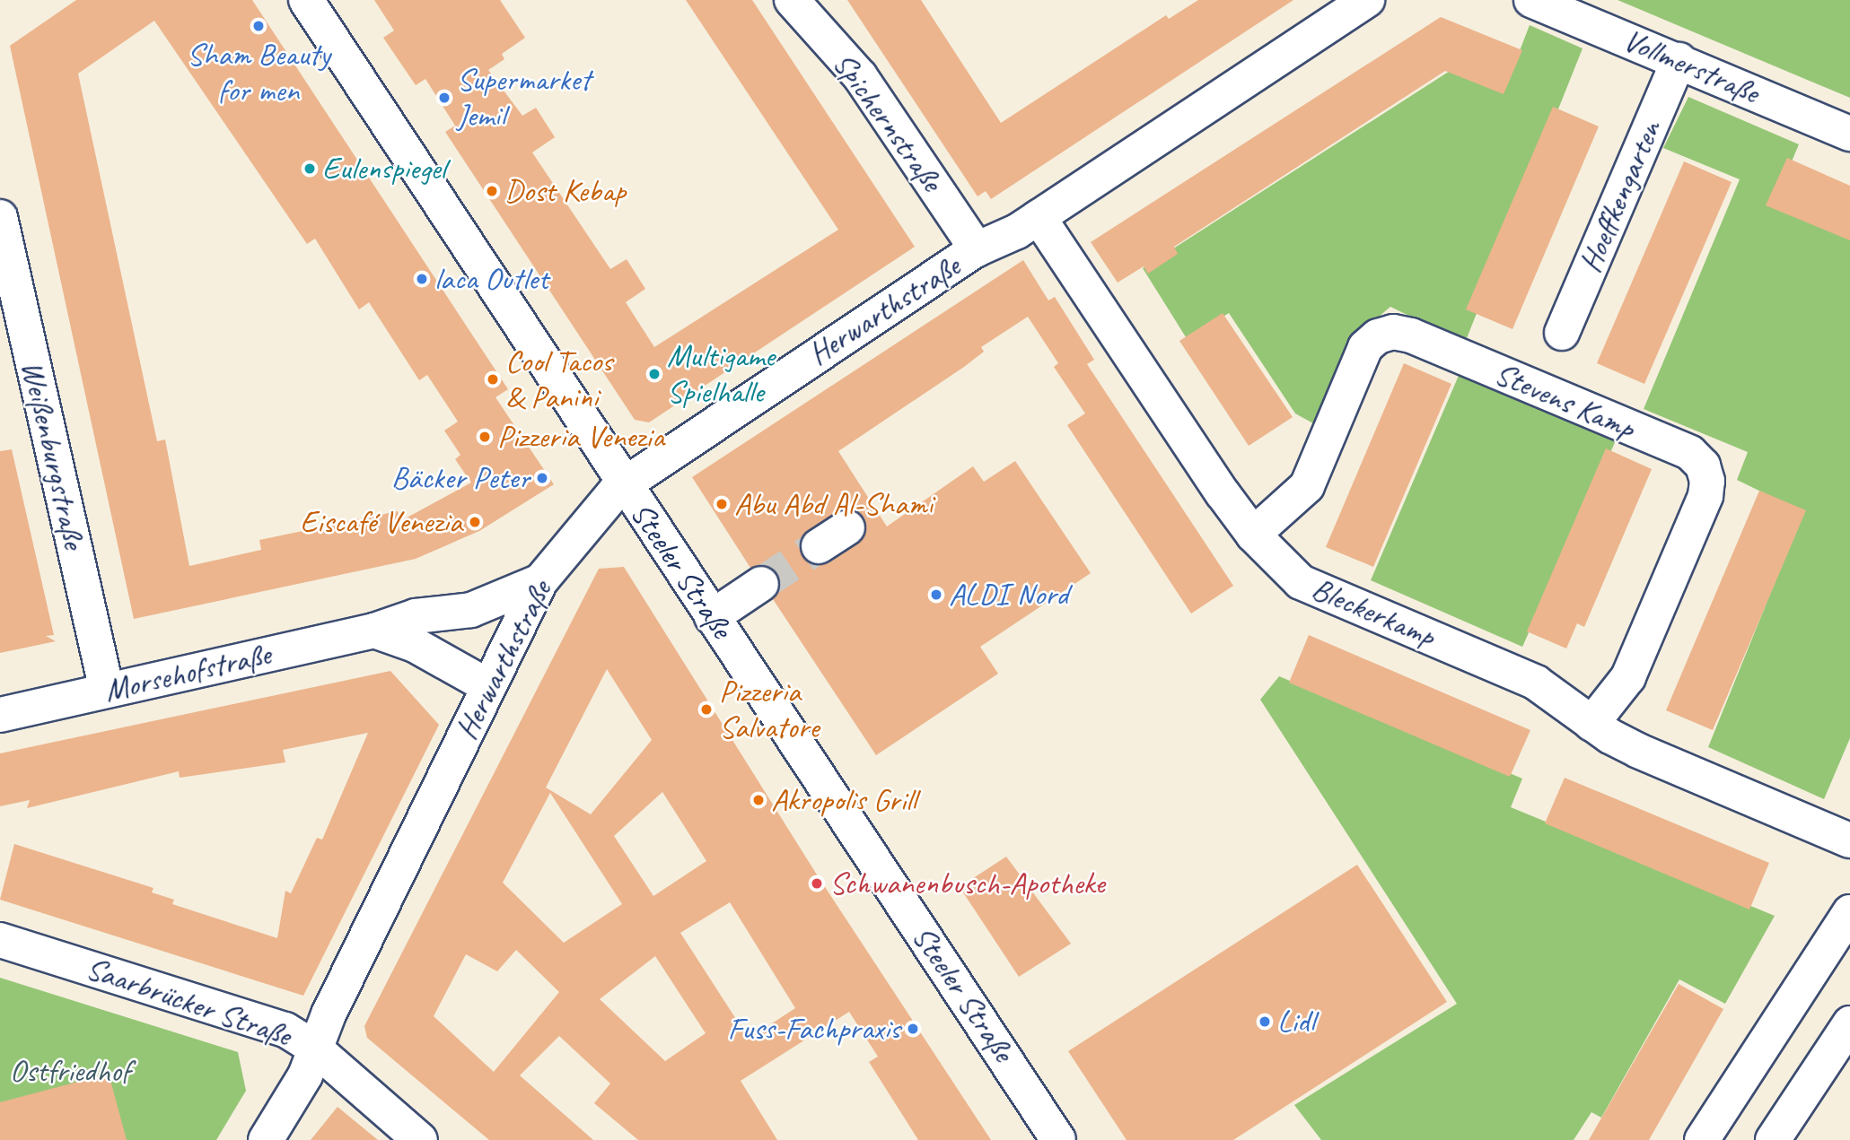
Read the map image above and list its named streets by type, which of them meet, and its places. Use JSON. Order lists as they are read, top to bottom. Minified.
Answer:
{"streets":{"street":["Vollmerstraße","Spichernstraße","Hoeffkengarten","Herwarthstraße","Stevens Kamp","Weißenburgstraße","Steeler Straße","Bleckerkamp","Morsehofstraße","Saarbrücker Straße"]},"crossings":[["Vollmerstraße","Hoeffkengarten"],["Spichernstraße","Herwarthstraße"],["Herwarthstraße","Steeler Straße"],["Herwarthstraße","Bleckerkamp"],["Herwarthstraße","Morsehofstraße"],["Herwarthstraße","Saarbrücker Straße"],["Stevens Kamp","Bleckerkamp"],["Weißenburgstraße","Morsehofstraße"]],"parks":["Ostfriedhof"],"places":["Sham Beauty for men","Supermarket Jemil","Eulenspiegel","Dost Kebap","laca Outlet","Multigame Spielhalle","Cool Tacos & Panini","Pizzeria Venezia","Bäcker Peter","Abu Abd Al-Shami","Eiscafé Venezia","ALDI Nord","Pizzeria Salvatore","Akropolis Grill","Schwanenbusch-Apotheke","Lidl","Fuss-Fachpraxis"]}
